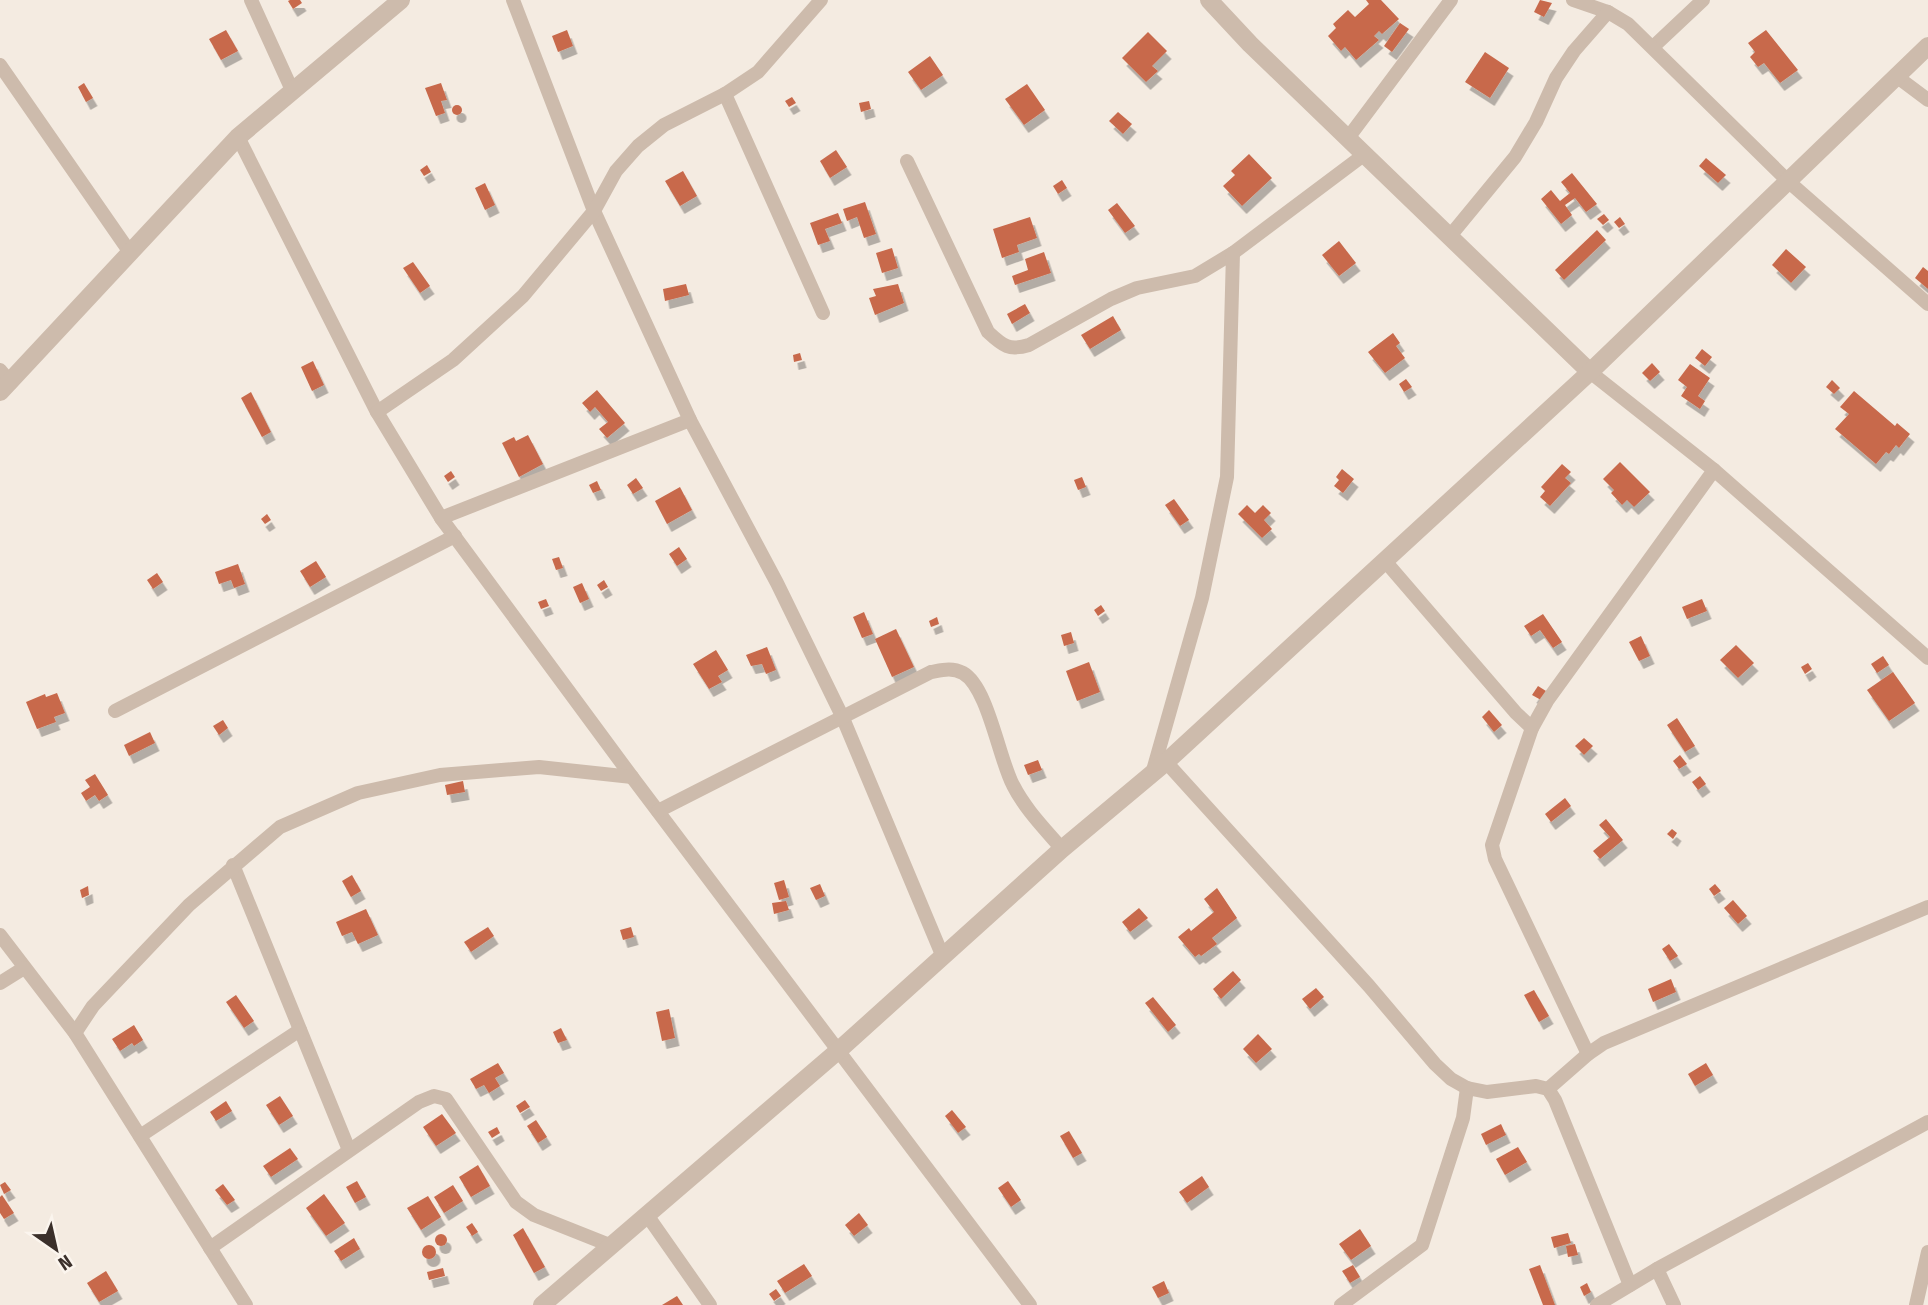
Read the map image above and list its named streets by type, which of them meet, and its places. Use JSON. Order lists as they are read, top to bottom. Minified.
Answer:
{"north":"bottom right"}
